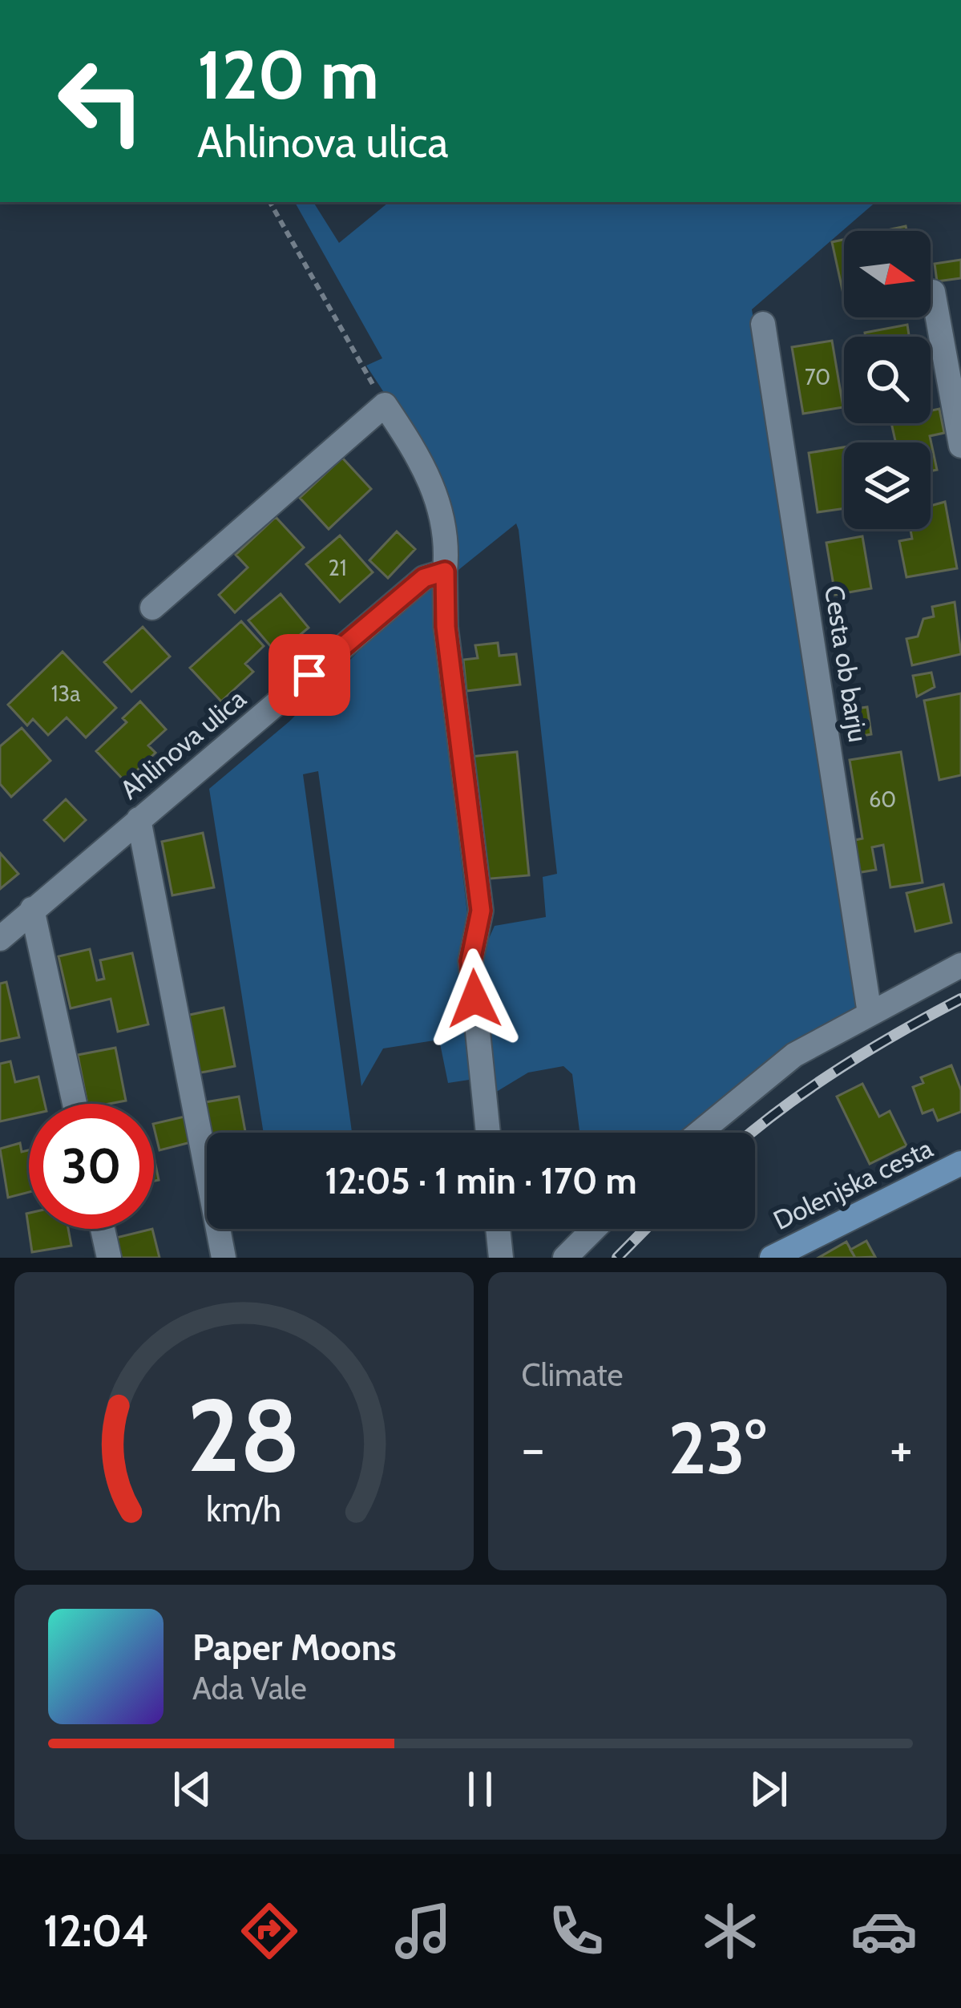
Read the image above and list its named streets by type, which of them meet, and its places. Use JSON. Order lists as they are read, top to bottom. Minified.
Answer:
{"streets":{"main road":["Dolenjska cesta"],"street":["Cesta ob barju","Ahlinova ulica"]},"house_numbers":["70","21","13a","60"],"north":"right","page":{"turn":["120 m","Ahlinova ulica"],"limit":"30","trip":"12:05 · 1 min · 170 m","tile":"Climate","heat":["−","23°","+"],"song":["Paper Moons","Ada Vale"],"tabs":"12:04","gauge":["28","km/h"]}}
